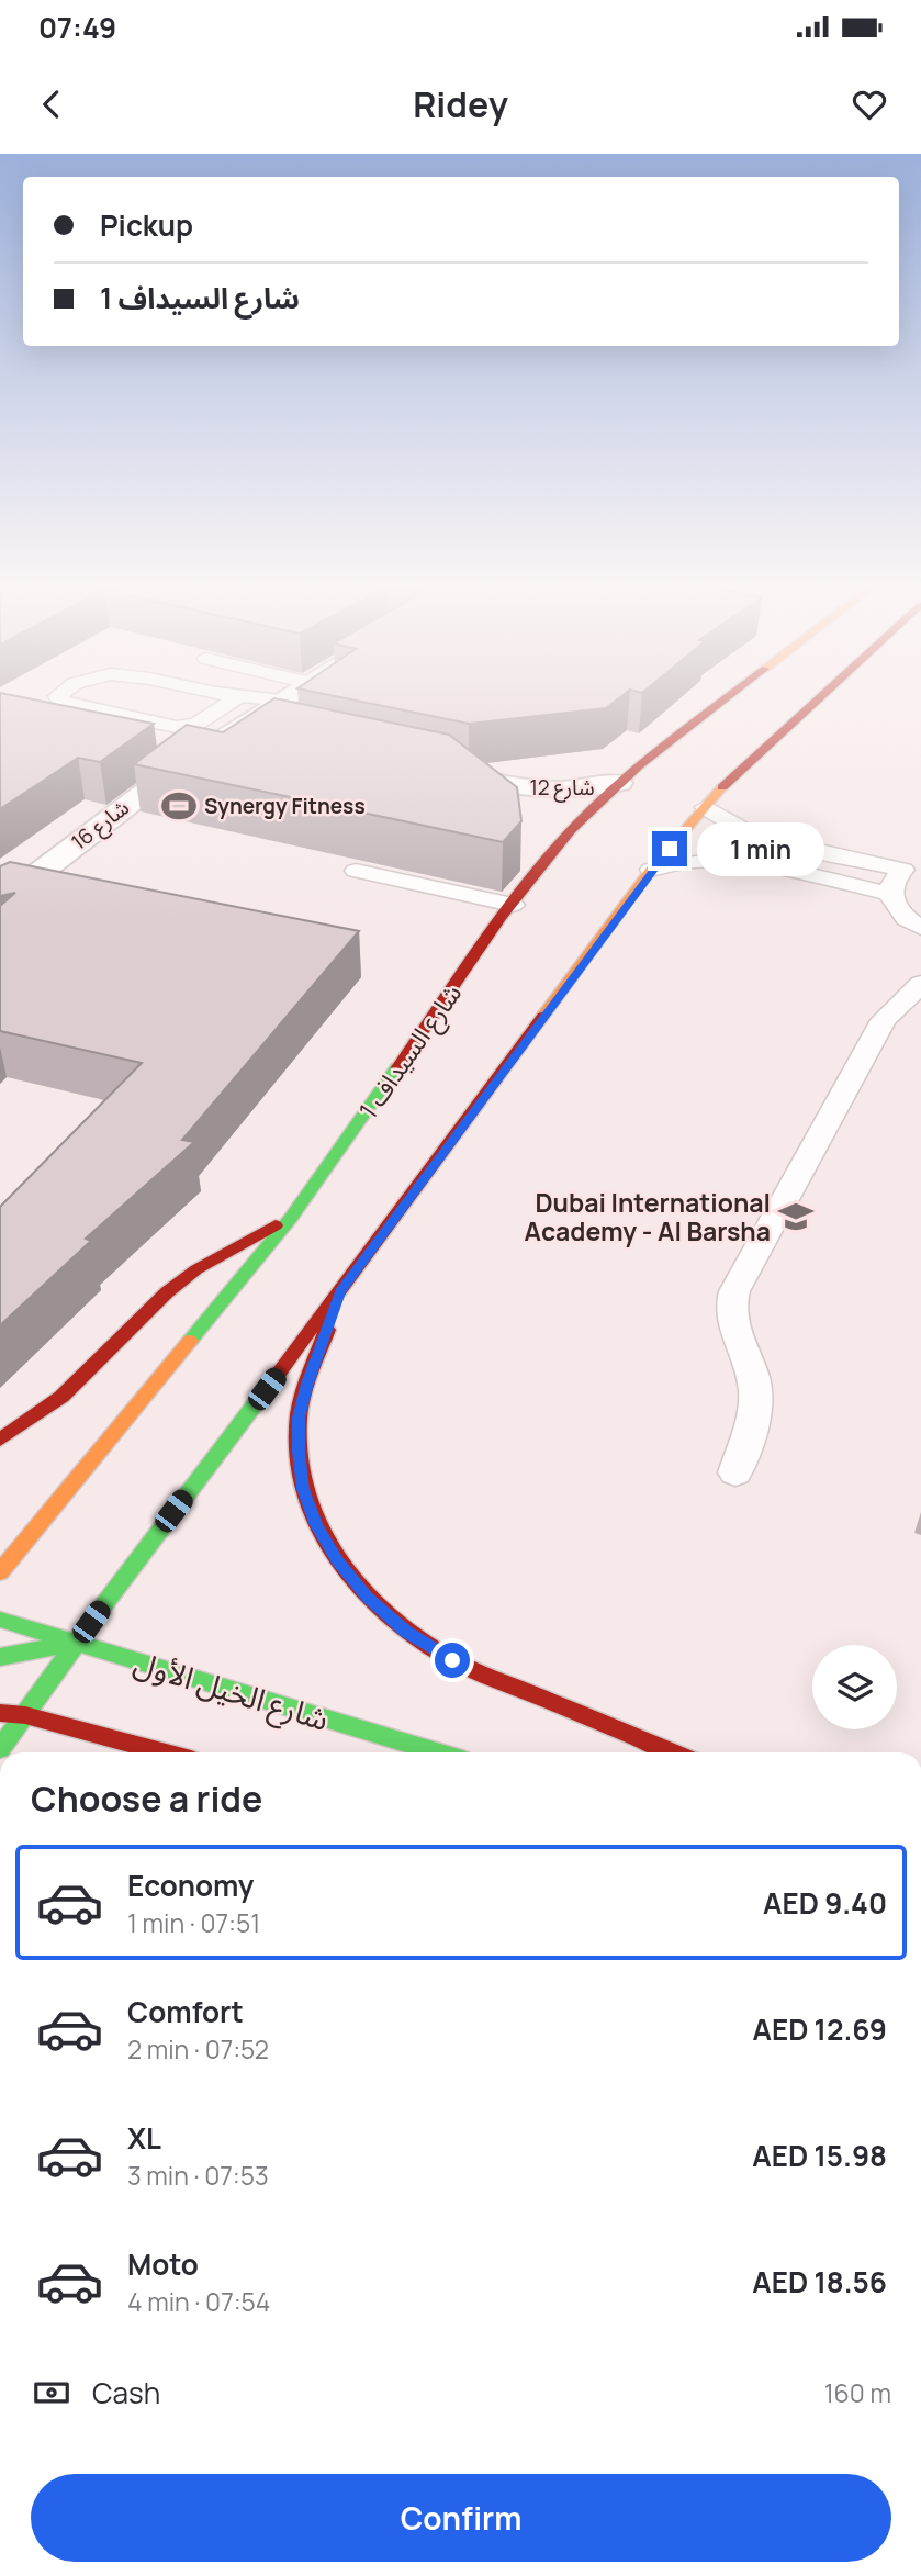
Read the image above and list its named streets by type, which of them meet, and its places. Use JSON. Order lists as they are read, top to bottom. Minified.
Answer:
{"streets":{"street":["شارع 12","شارع 16","شارع السيداف 1","شارع الخيل الأول"]},"crossings":[["شارع 12","شارع السيداف 1"]],"places":{"sports":["Synergy Fitness"],"school or university":["Dubai International Academy - Al Barsha"]},"page":{"status":"07:49","header":"Ridey","banner":["Pickup","شارع السيداف 1"],"bubble":"1 min","heading":"Choose a ride","list":[{"name":"Economy","note":"1 min · 07:51","value":"AED 9.40"},{"name":"Comfort","note":"2 min · 07:52","value":"AED 12.69"},{"name":"XL","note":"3 min · 07:53","value":"AED 15.98"},{"name":"Moto","note":"4 min · 07:54","value":"AED 18.56"}],"pay":["Cash","160 m"],"buttons":"Confirm"}}
